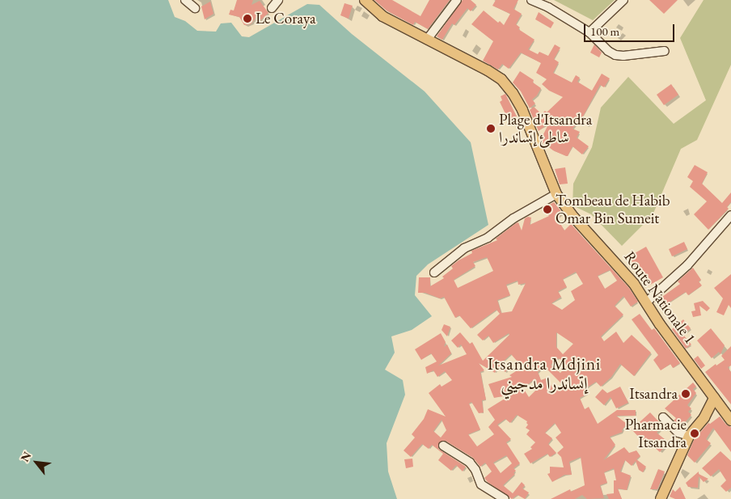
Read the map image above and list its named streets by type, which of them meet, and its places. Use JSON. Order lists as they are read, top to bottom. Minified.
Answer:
{"streets":{"main road":["Route Nationale 1"]},"districts":["Itsandra Mdjini إتساندرا مدجيني"],"places":["Le Coraya","Plage d'Itsandra شاطئ إتساندرا","Tombeau de Habib Omar Bin Sumeit","Itsandra","Pharmacie Itsandra"],"scale_bar":"100 m","north":"top left"}
